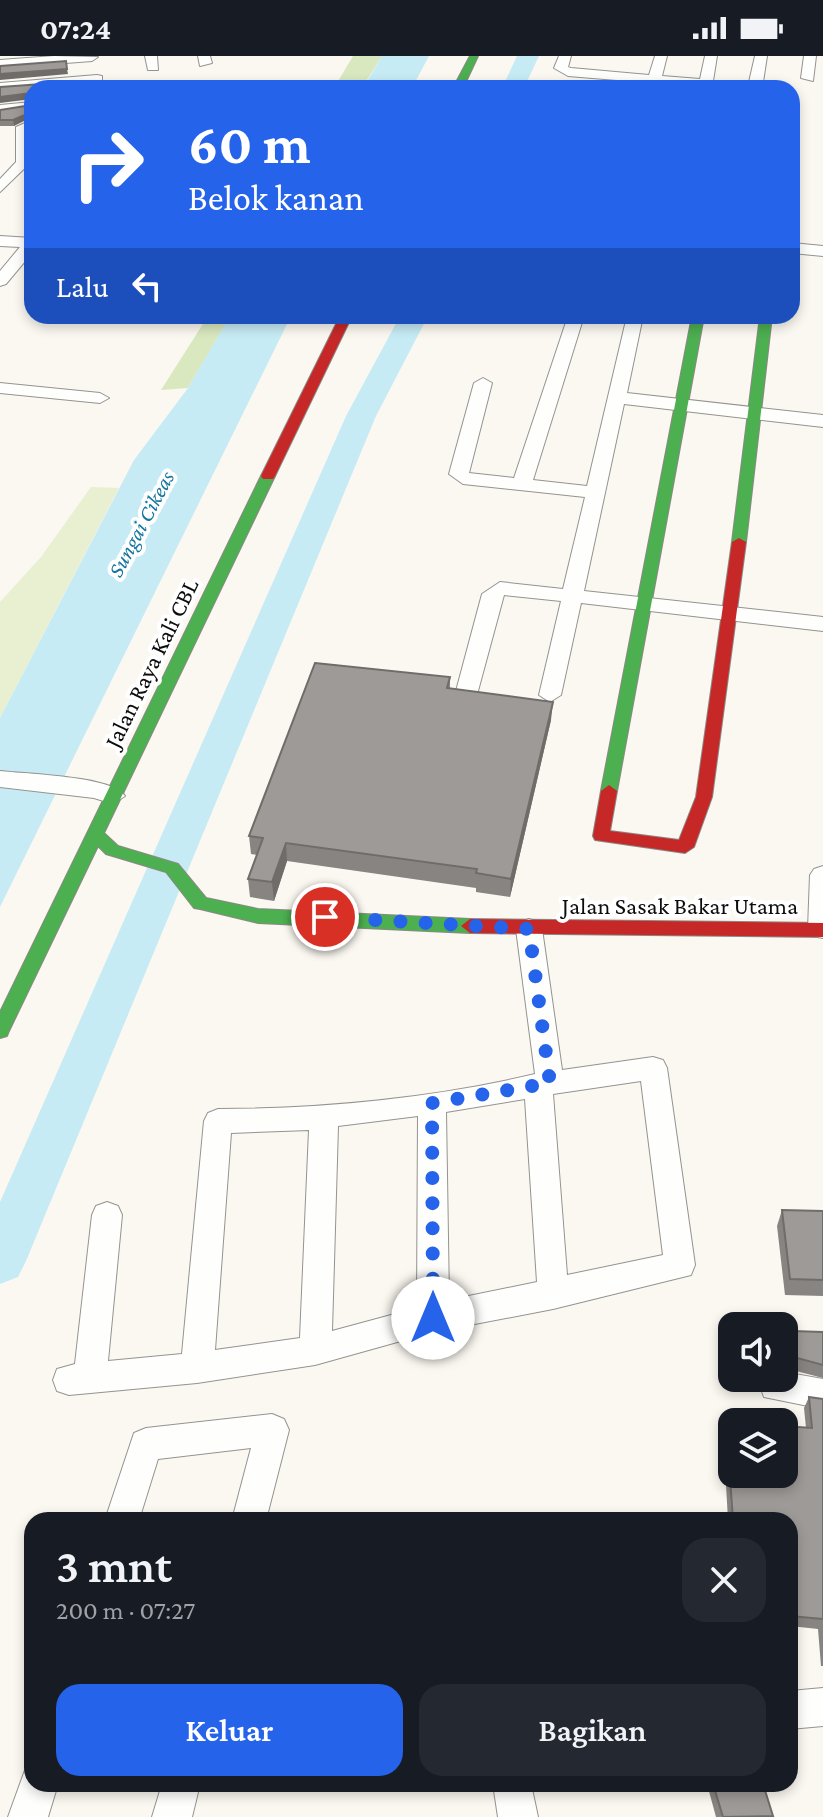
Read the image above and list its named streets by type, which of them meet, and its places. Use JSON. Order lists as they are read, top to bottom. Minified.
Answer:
{"streets":{"street":["Jalan Raya Kali CBL","Jalan Sasak Bakar Utama"]},"crossings":[["Jalan Raya Kali CBL","Jalan Sasak Bakar Utama"]],"water":["Sungai Cikeas"],"page":{"status":"07:24","turn":["60 m","Belok kanan"],"then":"Lalu","heading":["3 mnt","200 m · 07:27"],"buttons":["Keluar","Bagikan"]}}
